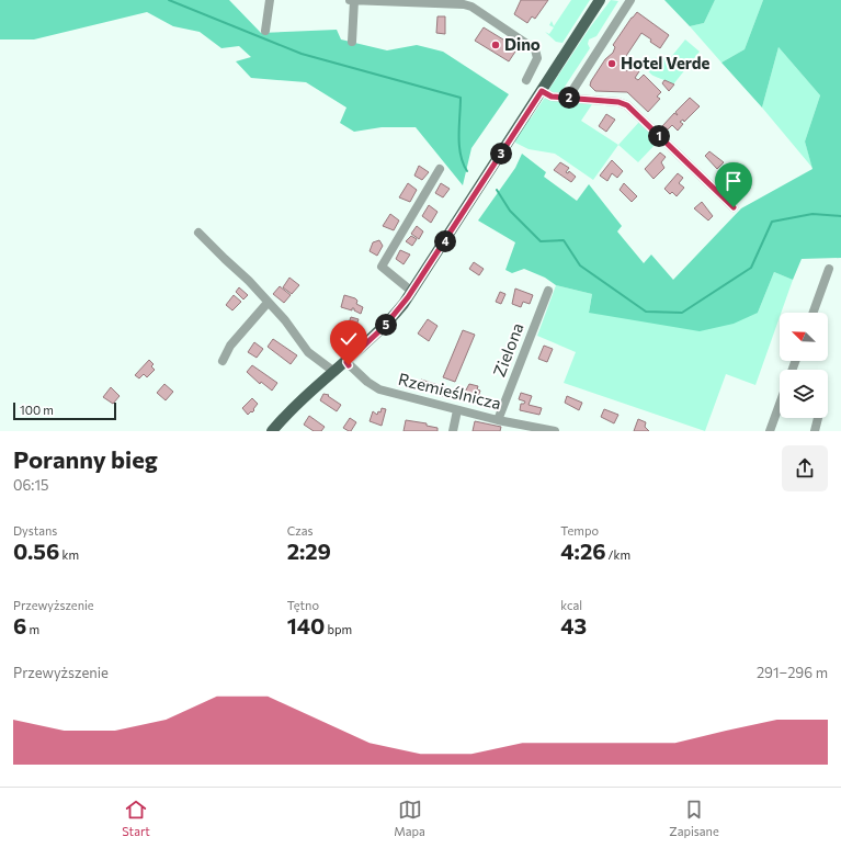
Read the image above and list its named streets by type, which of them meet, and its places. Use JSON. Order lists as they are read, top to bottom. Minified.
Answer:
{"streets":{"street":["Zielona","Rzemieślnicza"]},"crossings":[["Zielona","Rzemieślnicza"]],"places":["Dino","Hotel Verde"],"scale_bar":"100 m","north":"top left","page":{"pins":["2","1","3","4","5"],"scale":"100 m","heading":["Poranny bieg","06:15"],"stats":[["Dystans","0.56 km"],["Czas","2:29"],["Tempo","4:26 /km"],["Przewyższenie","6 m"],["Tętno","140 bpm"],["kcal","43"]],"chart":["Przewyższenie","291–296 m"],"tabs":["Start","Mapa","Zapisane"]}}
